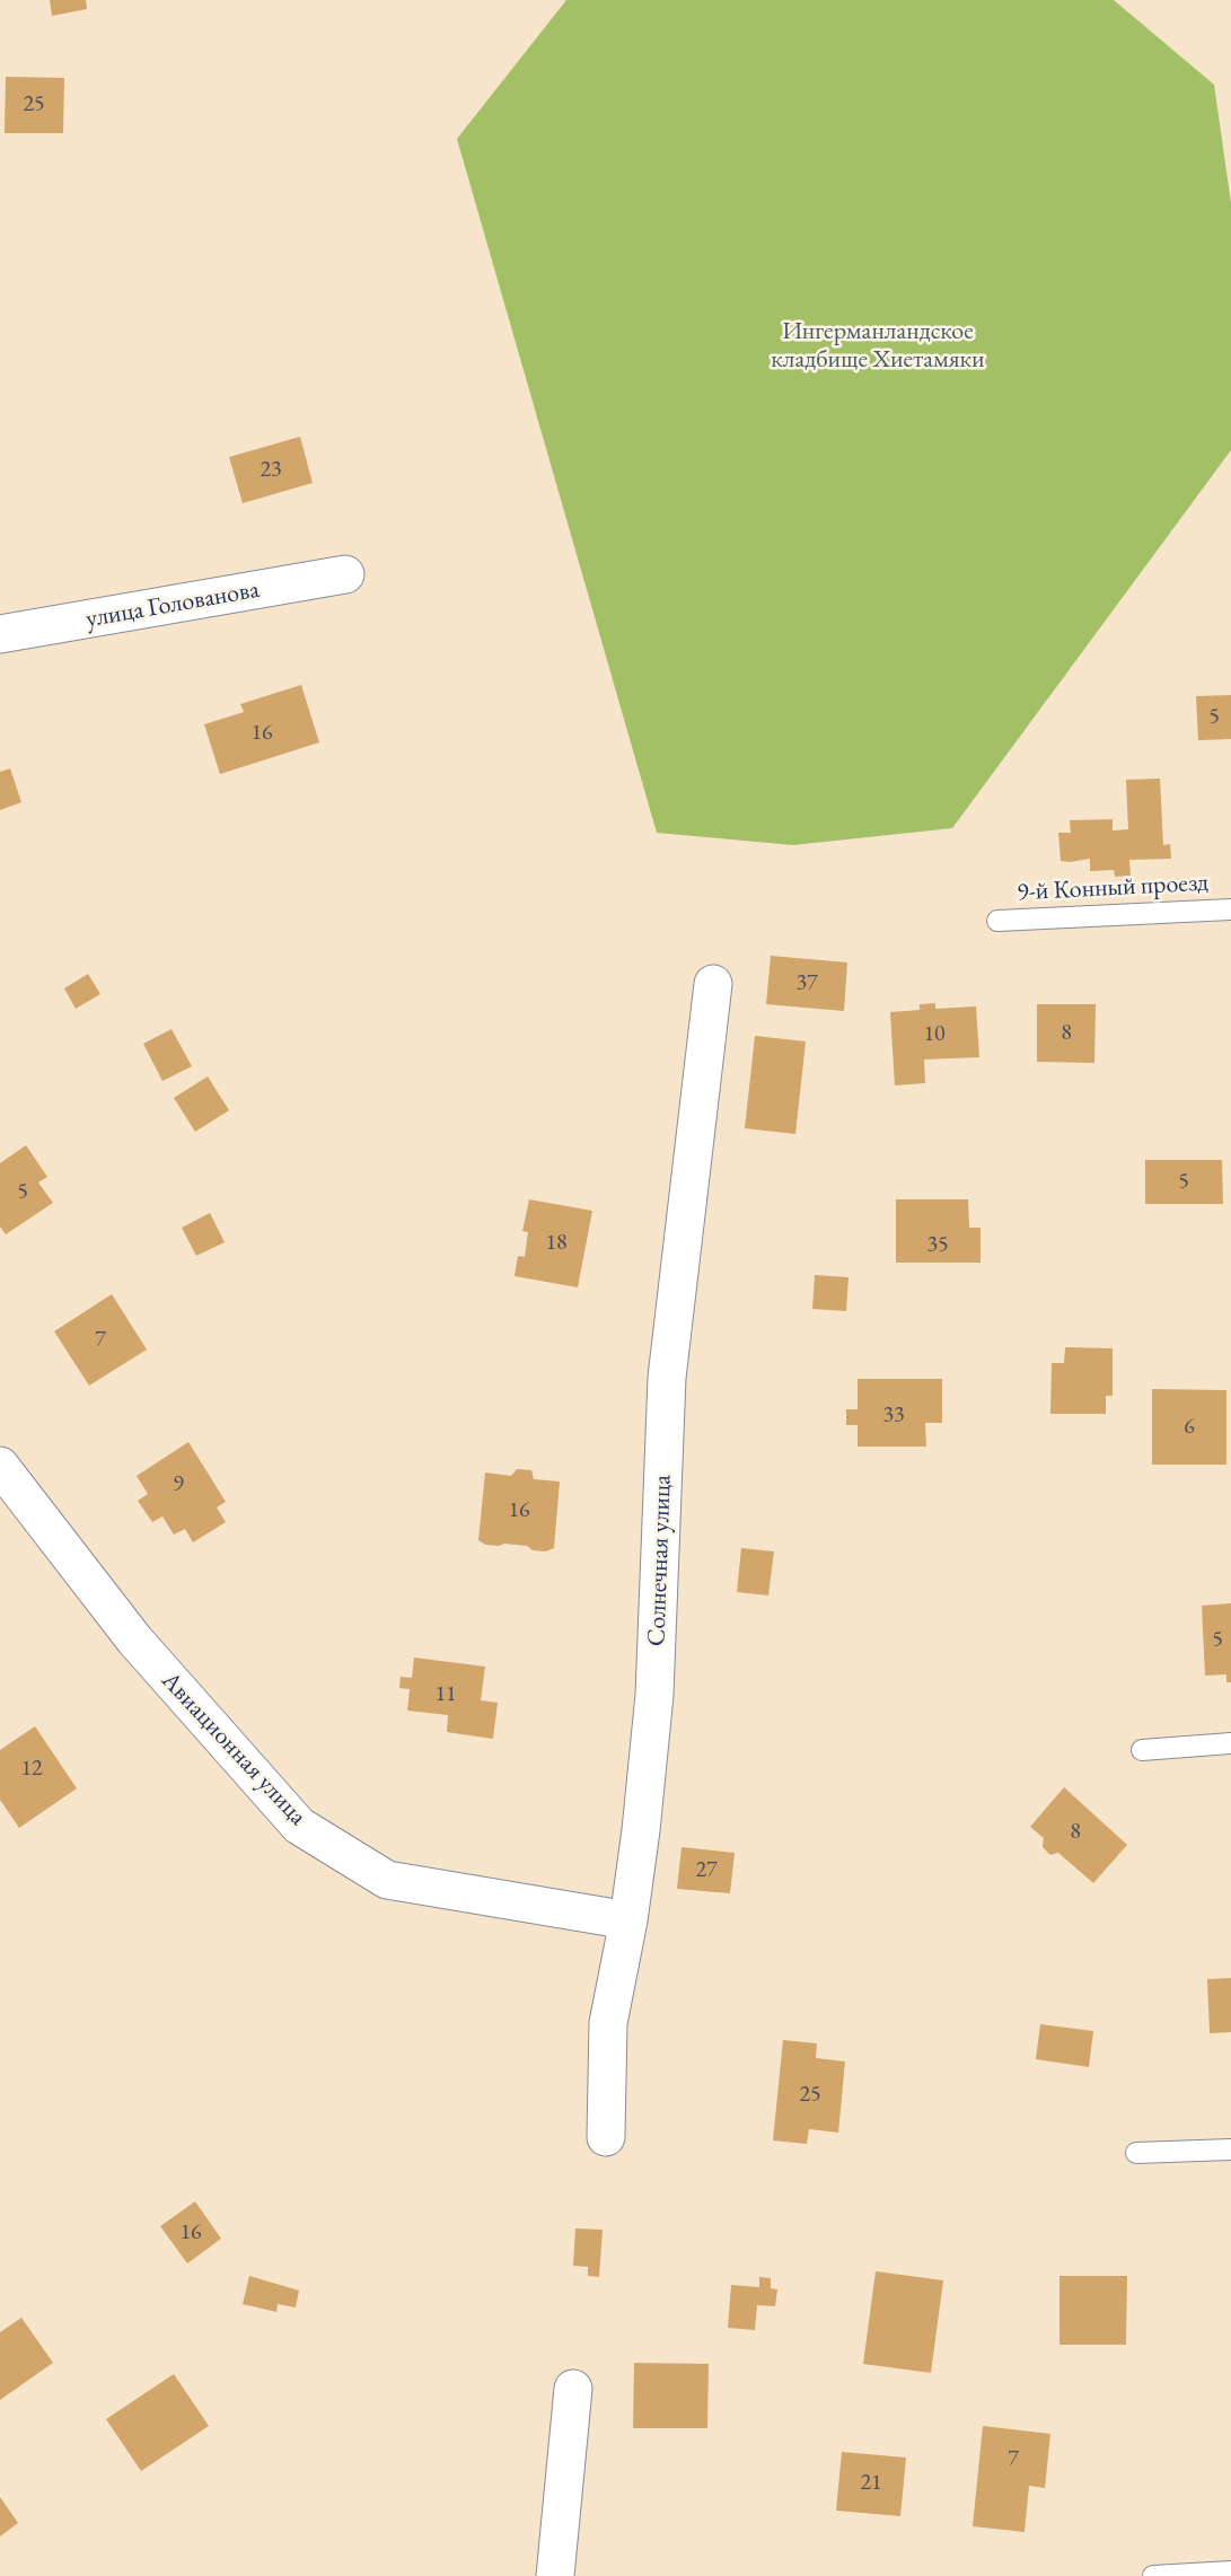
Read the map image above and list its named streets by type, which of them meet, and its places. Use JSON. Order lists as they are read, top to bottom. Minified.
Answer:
{"streets":{"street":["улица Голованова","Солнечная улица","Авиационная улица"],"lane":["9-й Конный проезд"]},"crossings":[["Солнечная улица","Авиационная улица"]],"parks":["Ингерманландское кладбище Хиетамяки"],"house_numbers":["25","23","5","16","37","8","10","5","5","18","35","7","33","6","9","16","5","11","12","8","27","25","16","7","21"]}
